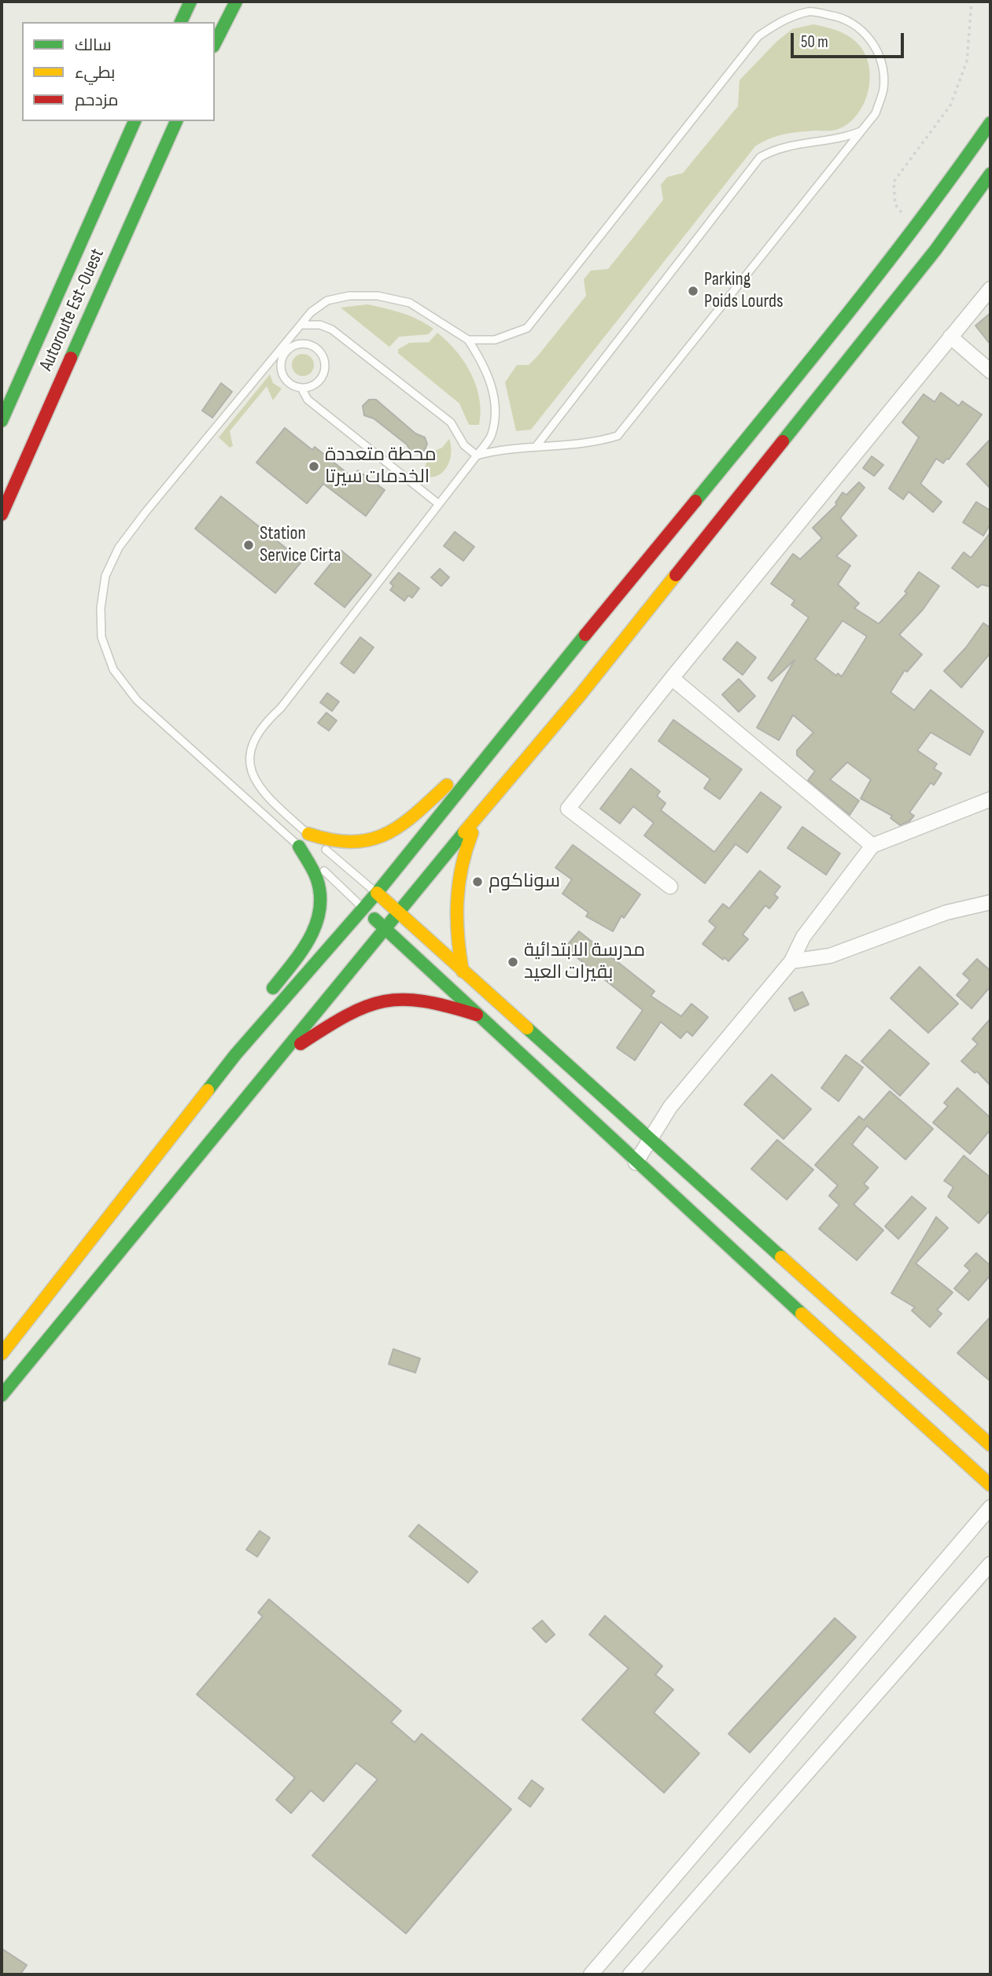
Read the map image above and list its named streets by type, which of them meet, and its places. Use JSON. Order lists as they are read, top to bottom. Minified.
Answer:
{"streets":{"main road":["Autoroute Est-Ouest"]},"places":["Parking Poids Lourds","محطة متعددة الخدمات سيرتا","Station Service Cirta","سوناكوم","مدرسة الابتدائية بقيرات العيد"],"legend":["سالك","بطيء","مزدحم"],"scale_bar":"50 m"}
